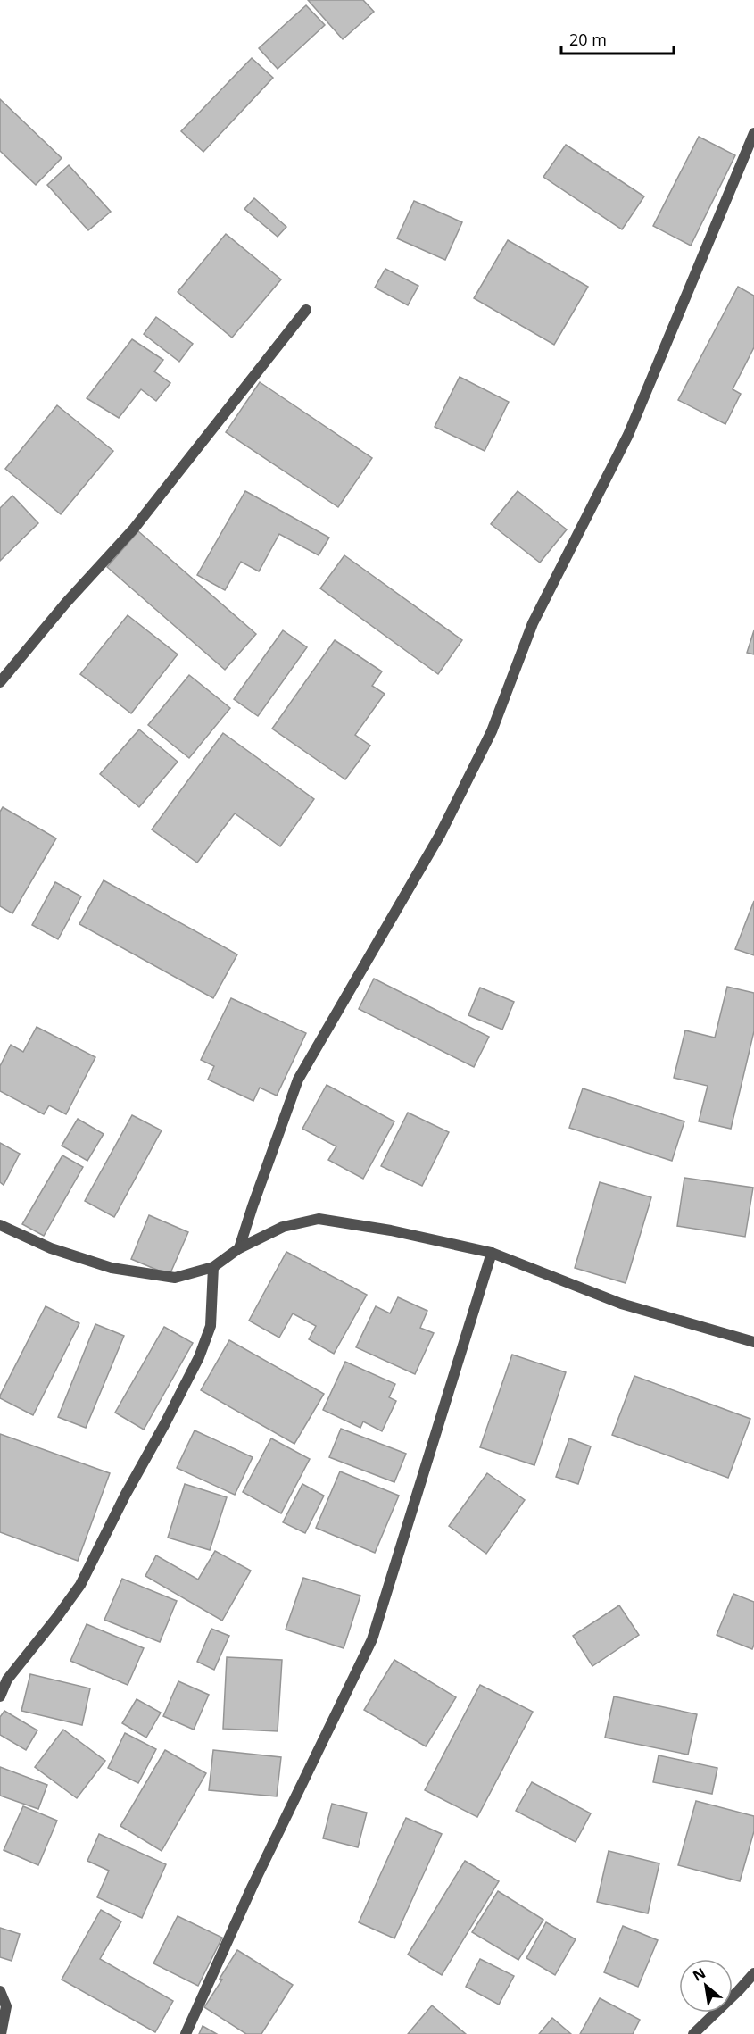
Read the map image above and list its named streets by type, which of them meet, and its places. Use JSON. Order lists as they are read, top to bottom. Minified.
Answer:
{"scale_bar":"20 m","north":"top left"}
